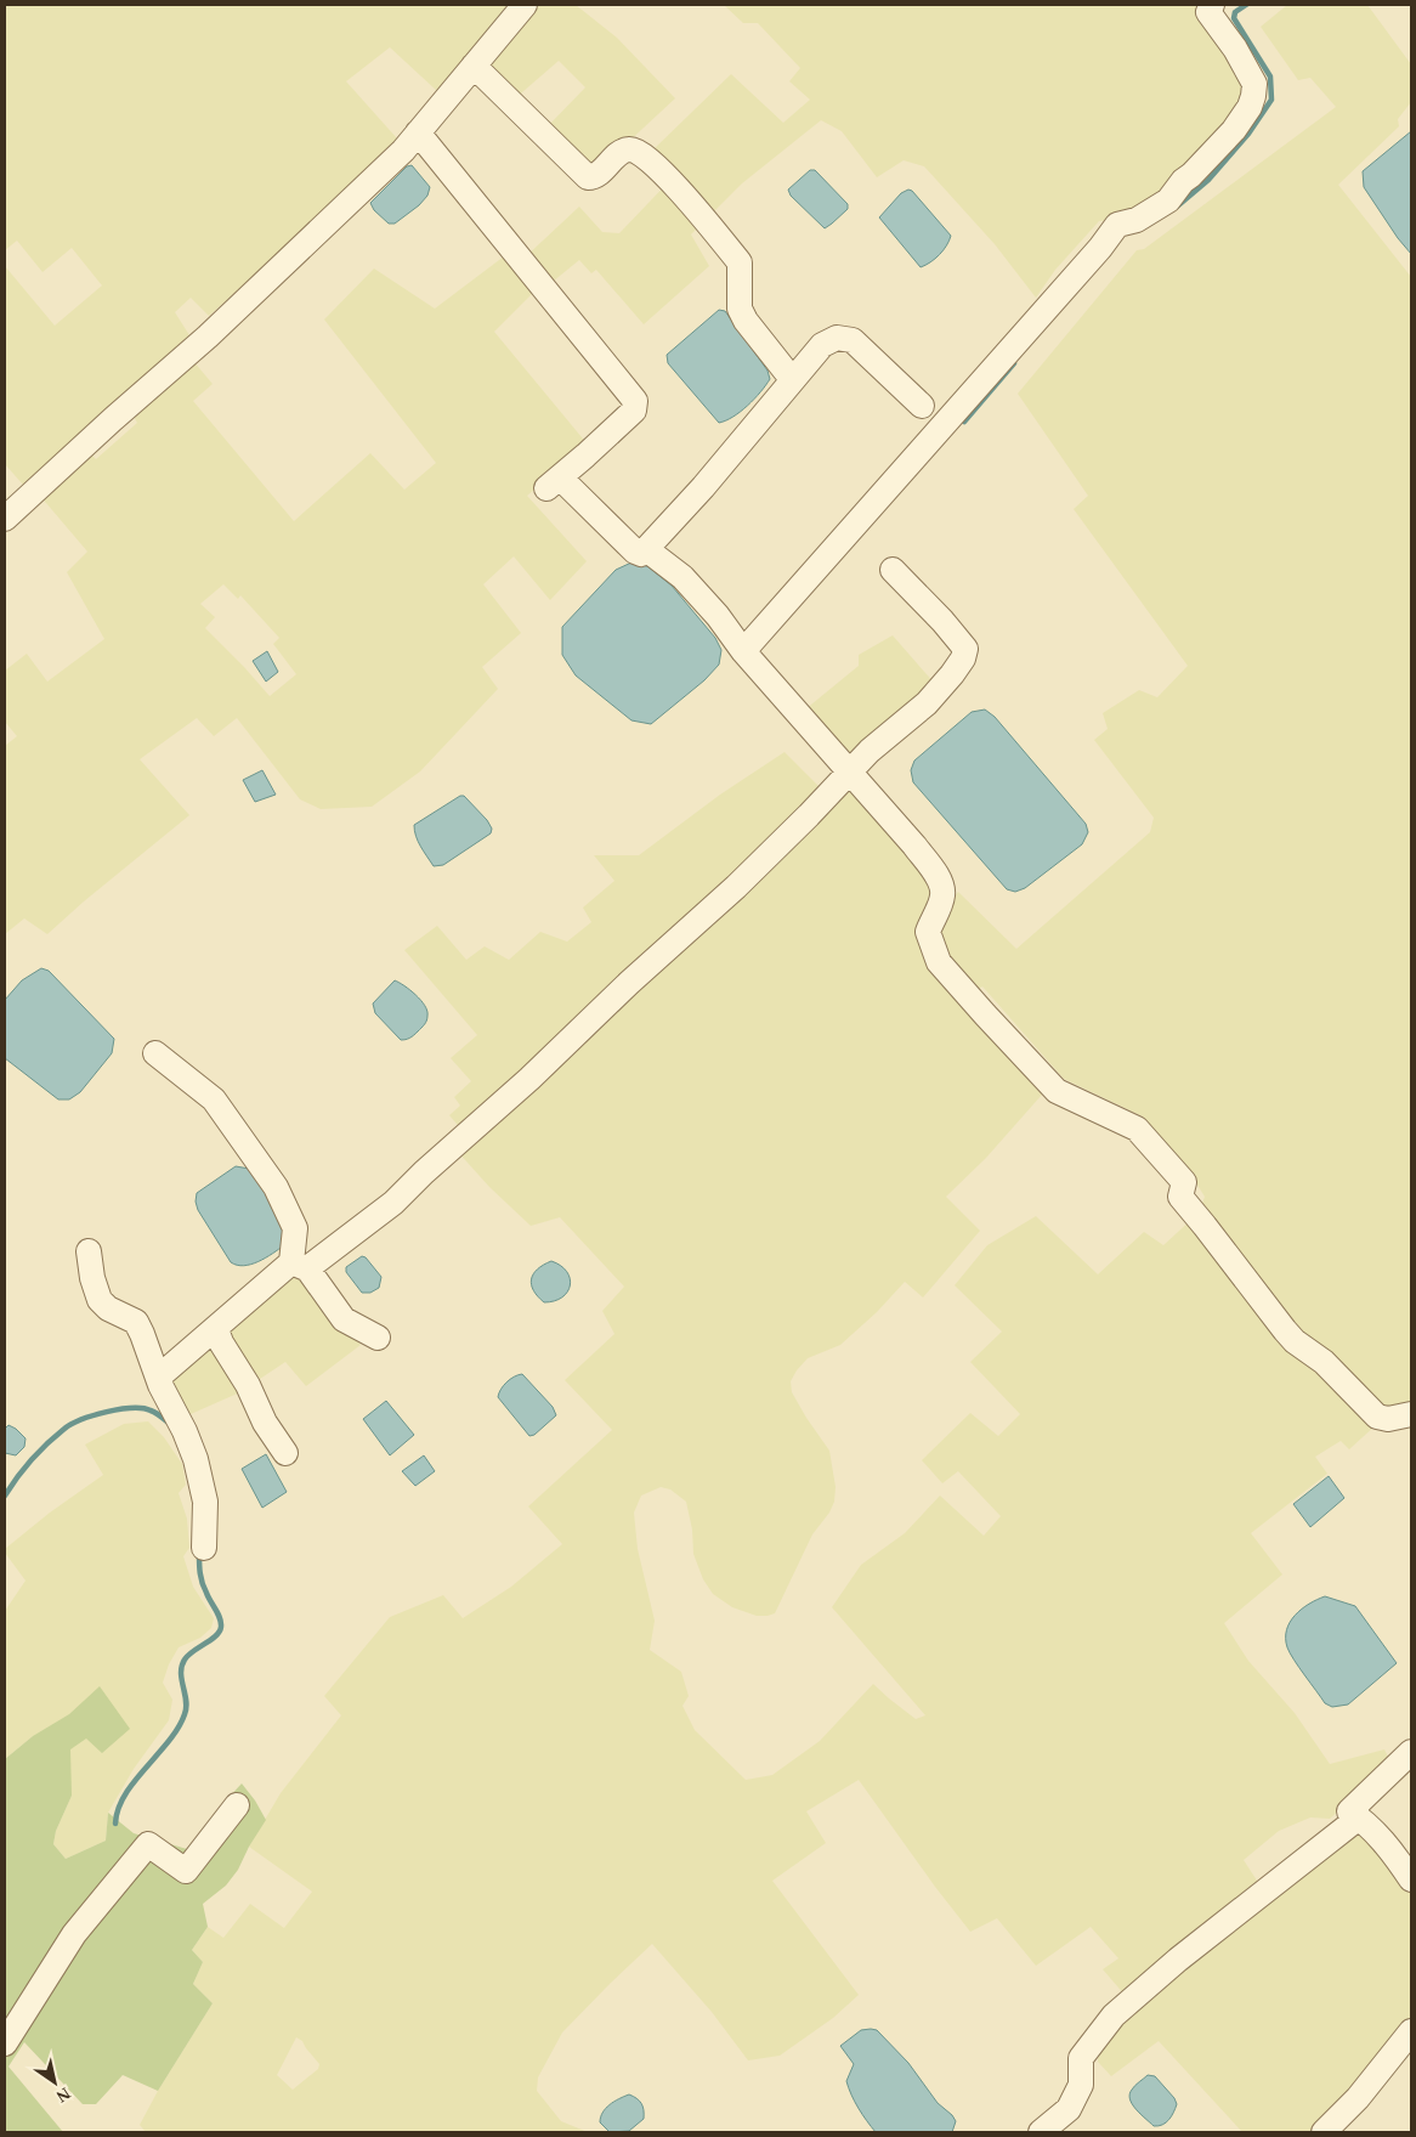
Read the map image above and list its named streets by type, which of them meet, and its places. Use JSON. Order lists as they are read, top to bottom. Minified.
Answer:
{"north":"bottom right"}
